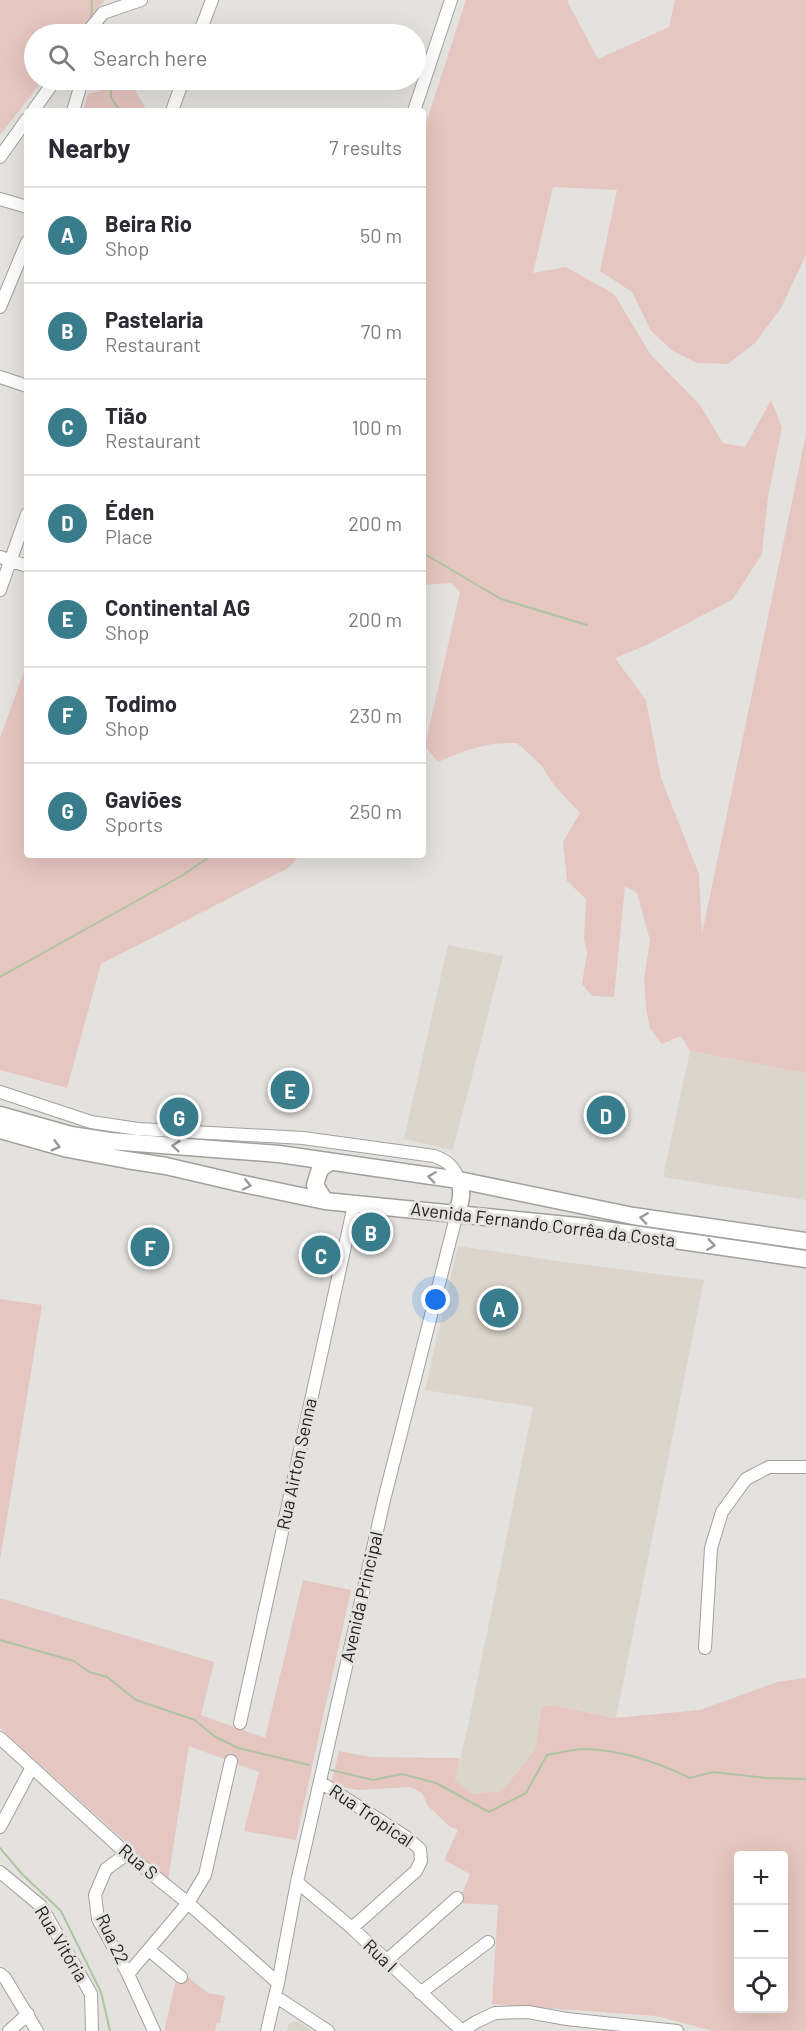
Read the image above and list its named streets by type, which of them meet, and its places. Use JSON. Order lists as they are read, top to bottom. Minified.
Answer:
{"streets":{"highway":["Avenida Fernando Corrêa da Costa"],"street":["Rua Airton Senna","Avenida Principal","Rua Tropical","Rua S","Rua 22","Rua Vitória","Rua I"]},"crossings":[["Avenida Fernando Corrêa da Costa","Rua Airton Senna"],["Avenida Fernando Corrêa da Costa","Avenida Principal"],["Avenida Principal","Rua Tropical"],["Avenida Principal","Rua S"],["Avenida Principal","Rua I"],["Rua Tropical","Rua I"],["Rua S","Rua 22"]],"page":{"search":"Search here","heading":["Nearby","7 results"],"list":[{"mark":"A","name":"Beira Rio","note":"Shop","value":"50 m"},{"mark":"B","name":"Pastelaria","note":"Restaurant","value":"70 m"},{"mark":"C","name":"Tião","note":"Restaurant","value":"100 m"},{"mark":"D","name":"Éden","note":"Place","value":"200 m"},{"mark":"E","name":"Continental AG","note":"Shop","value":"200 m"},{"mark":"F","name":"Todimo","note":"Shop","value":"230 m"},{"mark":"G","name":"Gaviões","note":"Sports","value":"250 m"}],"pins":["E","D","G","B","F","C","A"],"map_buttons":["+","−"]}}
